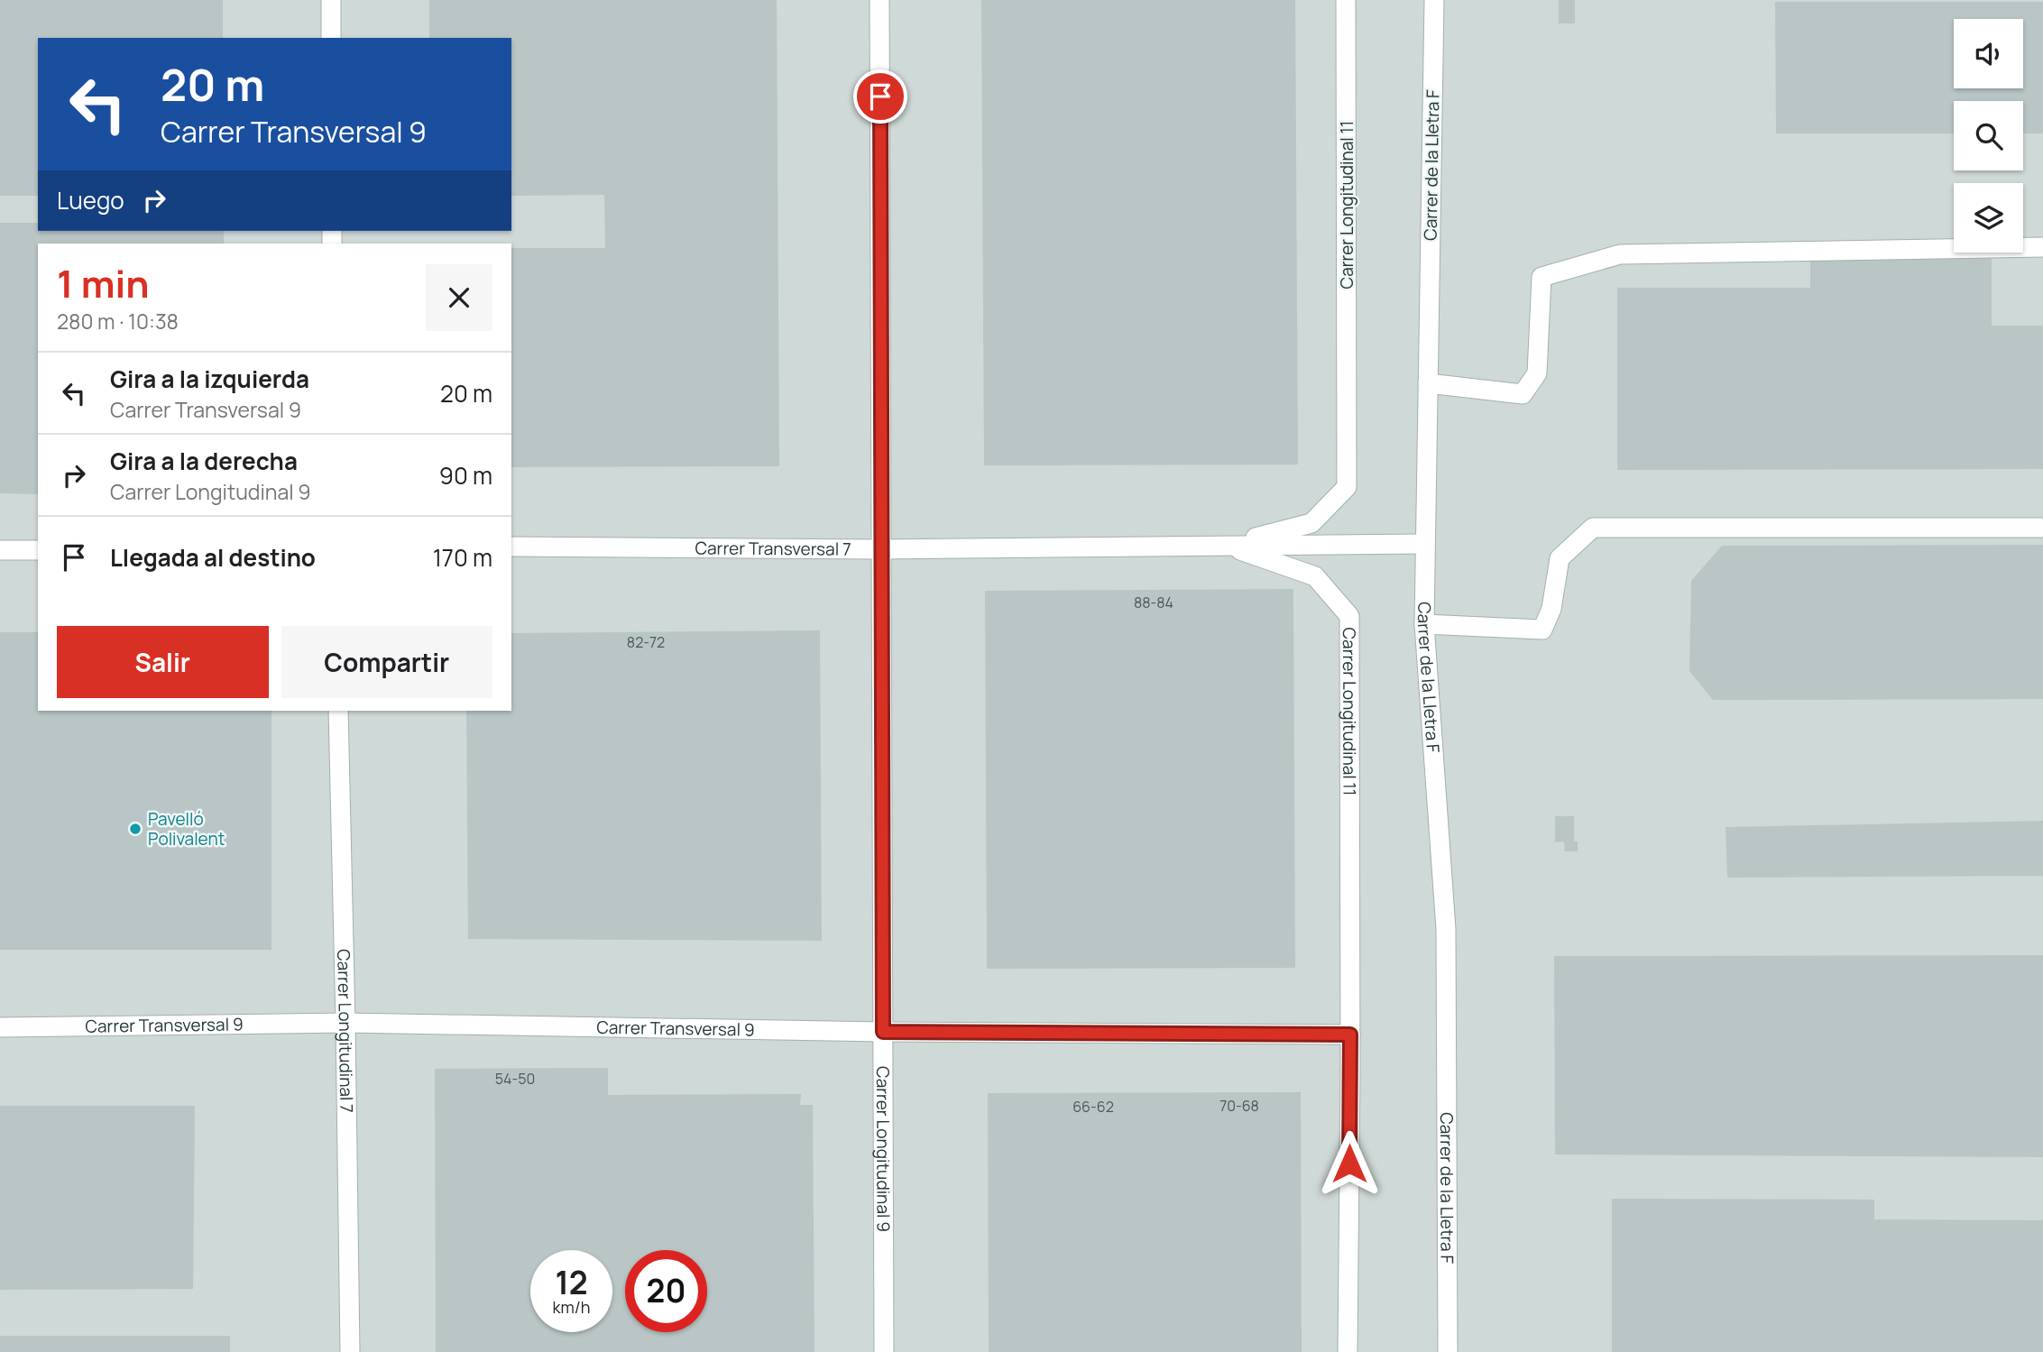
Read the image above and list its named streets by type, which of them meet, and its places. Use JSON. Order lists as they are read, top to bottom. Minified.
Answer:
{"streets":{"street":["Carrer de la Lletra F","Carrer Longitudinal 11","Carrer Transversal 7","Carrer Transversal 9","Carrer Longitudinal 7","Carrer Longitudinal 9"]},"crossings":[["Carrer Longitudinal 11","Carrer Transversal 7"],["Carrer Longitudinal 11","Carrer Transversal 9"],["Carrer Transversal 7","Carrer Longitudinal 9"],["Carrer Transversal 9","Carrer Longitudinal 7"],["Carrer Transversal 9","Carrer Longitudinal 9"]],"places":["Pavelló Polivalent"],"house_numbers":["88-84","82-72","54-50","70-68","66-62"],"page":{"turn":["20 m","Carrer Transversal 9"],"then":"Luego","heading":["1 min","280 m · 10:38"],"list":[{"name":"Gira a la izquierda","note":"Carrer Transversal 9","value":"20 m"},{"name":"Gira a la derecha","note":"Carrer Longitudinal 9","value":"90 m"},{"name":"Llegada al destino","value":"170 m"}],"buttons":["Salir","Compartir"],"speed":"12 km/h","limit":"20"}}
